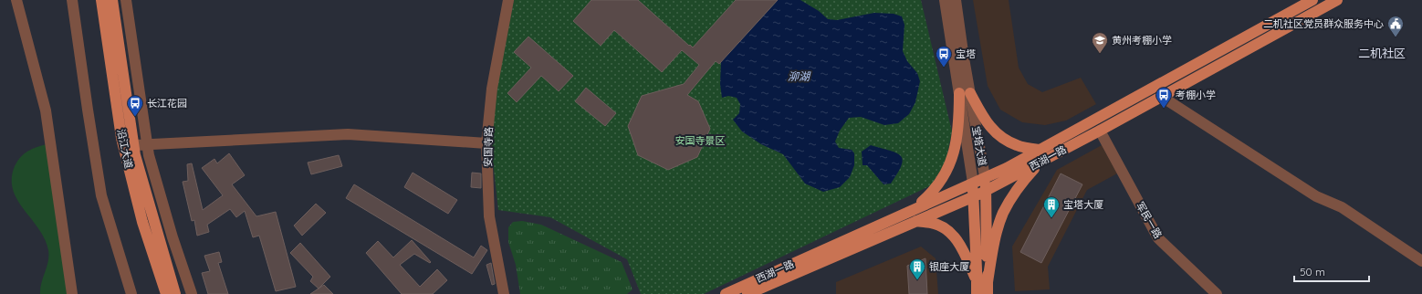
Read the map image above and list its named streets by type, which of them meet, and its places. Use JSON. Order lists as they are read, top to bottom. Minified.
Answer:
{"streets":{"main road":["宝塔大道","沿江大道","西湖一路"],"street":["安国寺路","军民一路"]},"crossings":[["宝塔大道","西湖一路"],["西湖一路","军民一路"]],"districts":["二机社区"],"water":["泖湖"],"parks":["安国寺景区"],"places":{"public building":["二机社区党员群众服务中心"],"school or university":["黄州考棚小学"],"bus stop":["宝塔","考棚小学","长江花园"],"building":["宝塔大厦","银座大厦"]},"scale_bar":"50 m"}
